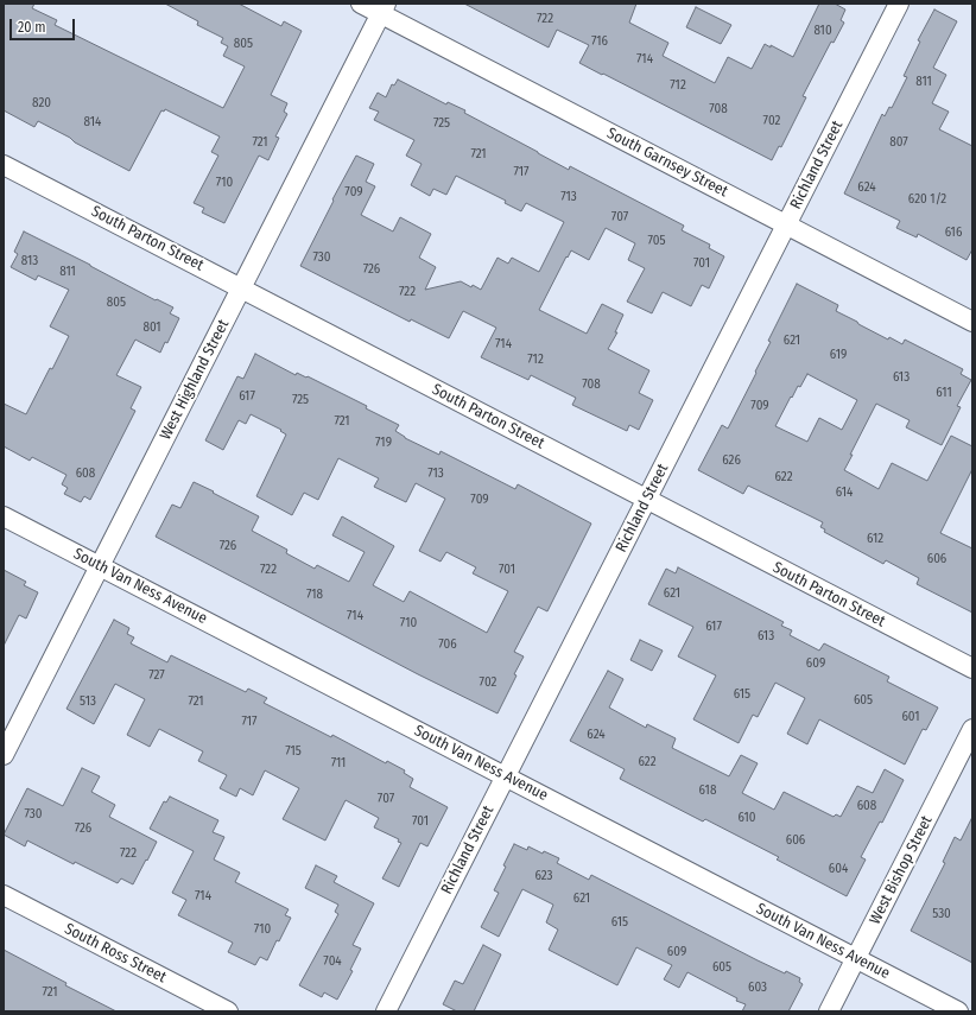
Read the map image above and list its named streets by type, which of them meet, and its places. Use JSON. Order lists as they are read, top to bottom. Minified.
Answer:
{"streets":{"street":["South Garnsey Street","Richland Street","South Parton Street","West Highland Street","South Van Ness Avenue","West Bishop Street","South Ross Street"]},"crossings":[["South Garnsey Street","Richland Street"],["South Garnsey Street","West Highland Street"],["Richland Street","South Parton Street"],["Richland Street","South Van Ness Avenue"],["South Parton Street","West Highland Street"],["West Highland Street","South Van Ness Avenue"],["South Van Ness Avenue","West Bishop Street"]],"house_numbers":["722","810","716","805","714","811","712","820","708","702","814","725","721","807","721","717","710","624","709","713","620 1/2","707","616","705","730","813","701","726","811","722","805","801","621","714","619","712","613","708","611","617","725","709","721","719","626","608","713","622","614","709","612","726","606","722","701","621","718","714","710","617","613","706","609","727","702","615","605","513","721","601","717","624","715","622","711","618","707","608","730","610","701","726","606","722","604","623","714","621","530","615","710","609","704","605","603","721"],"scale_bar":"20 m"}
